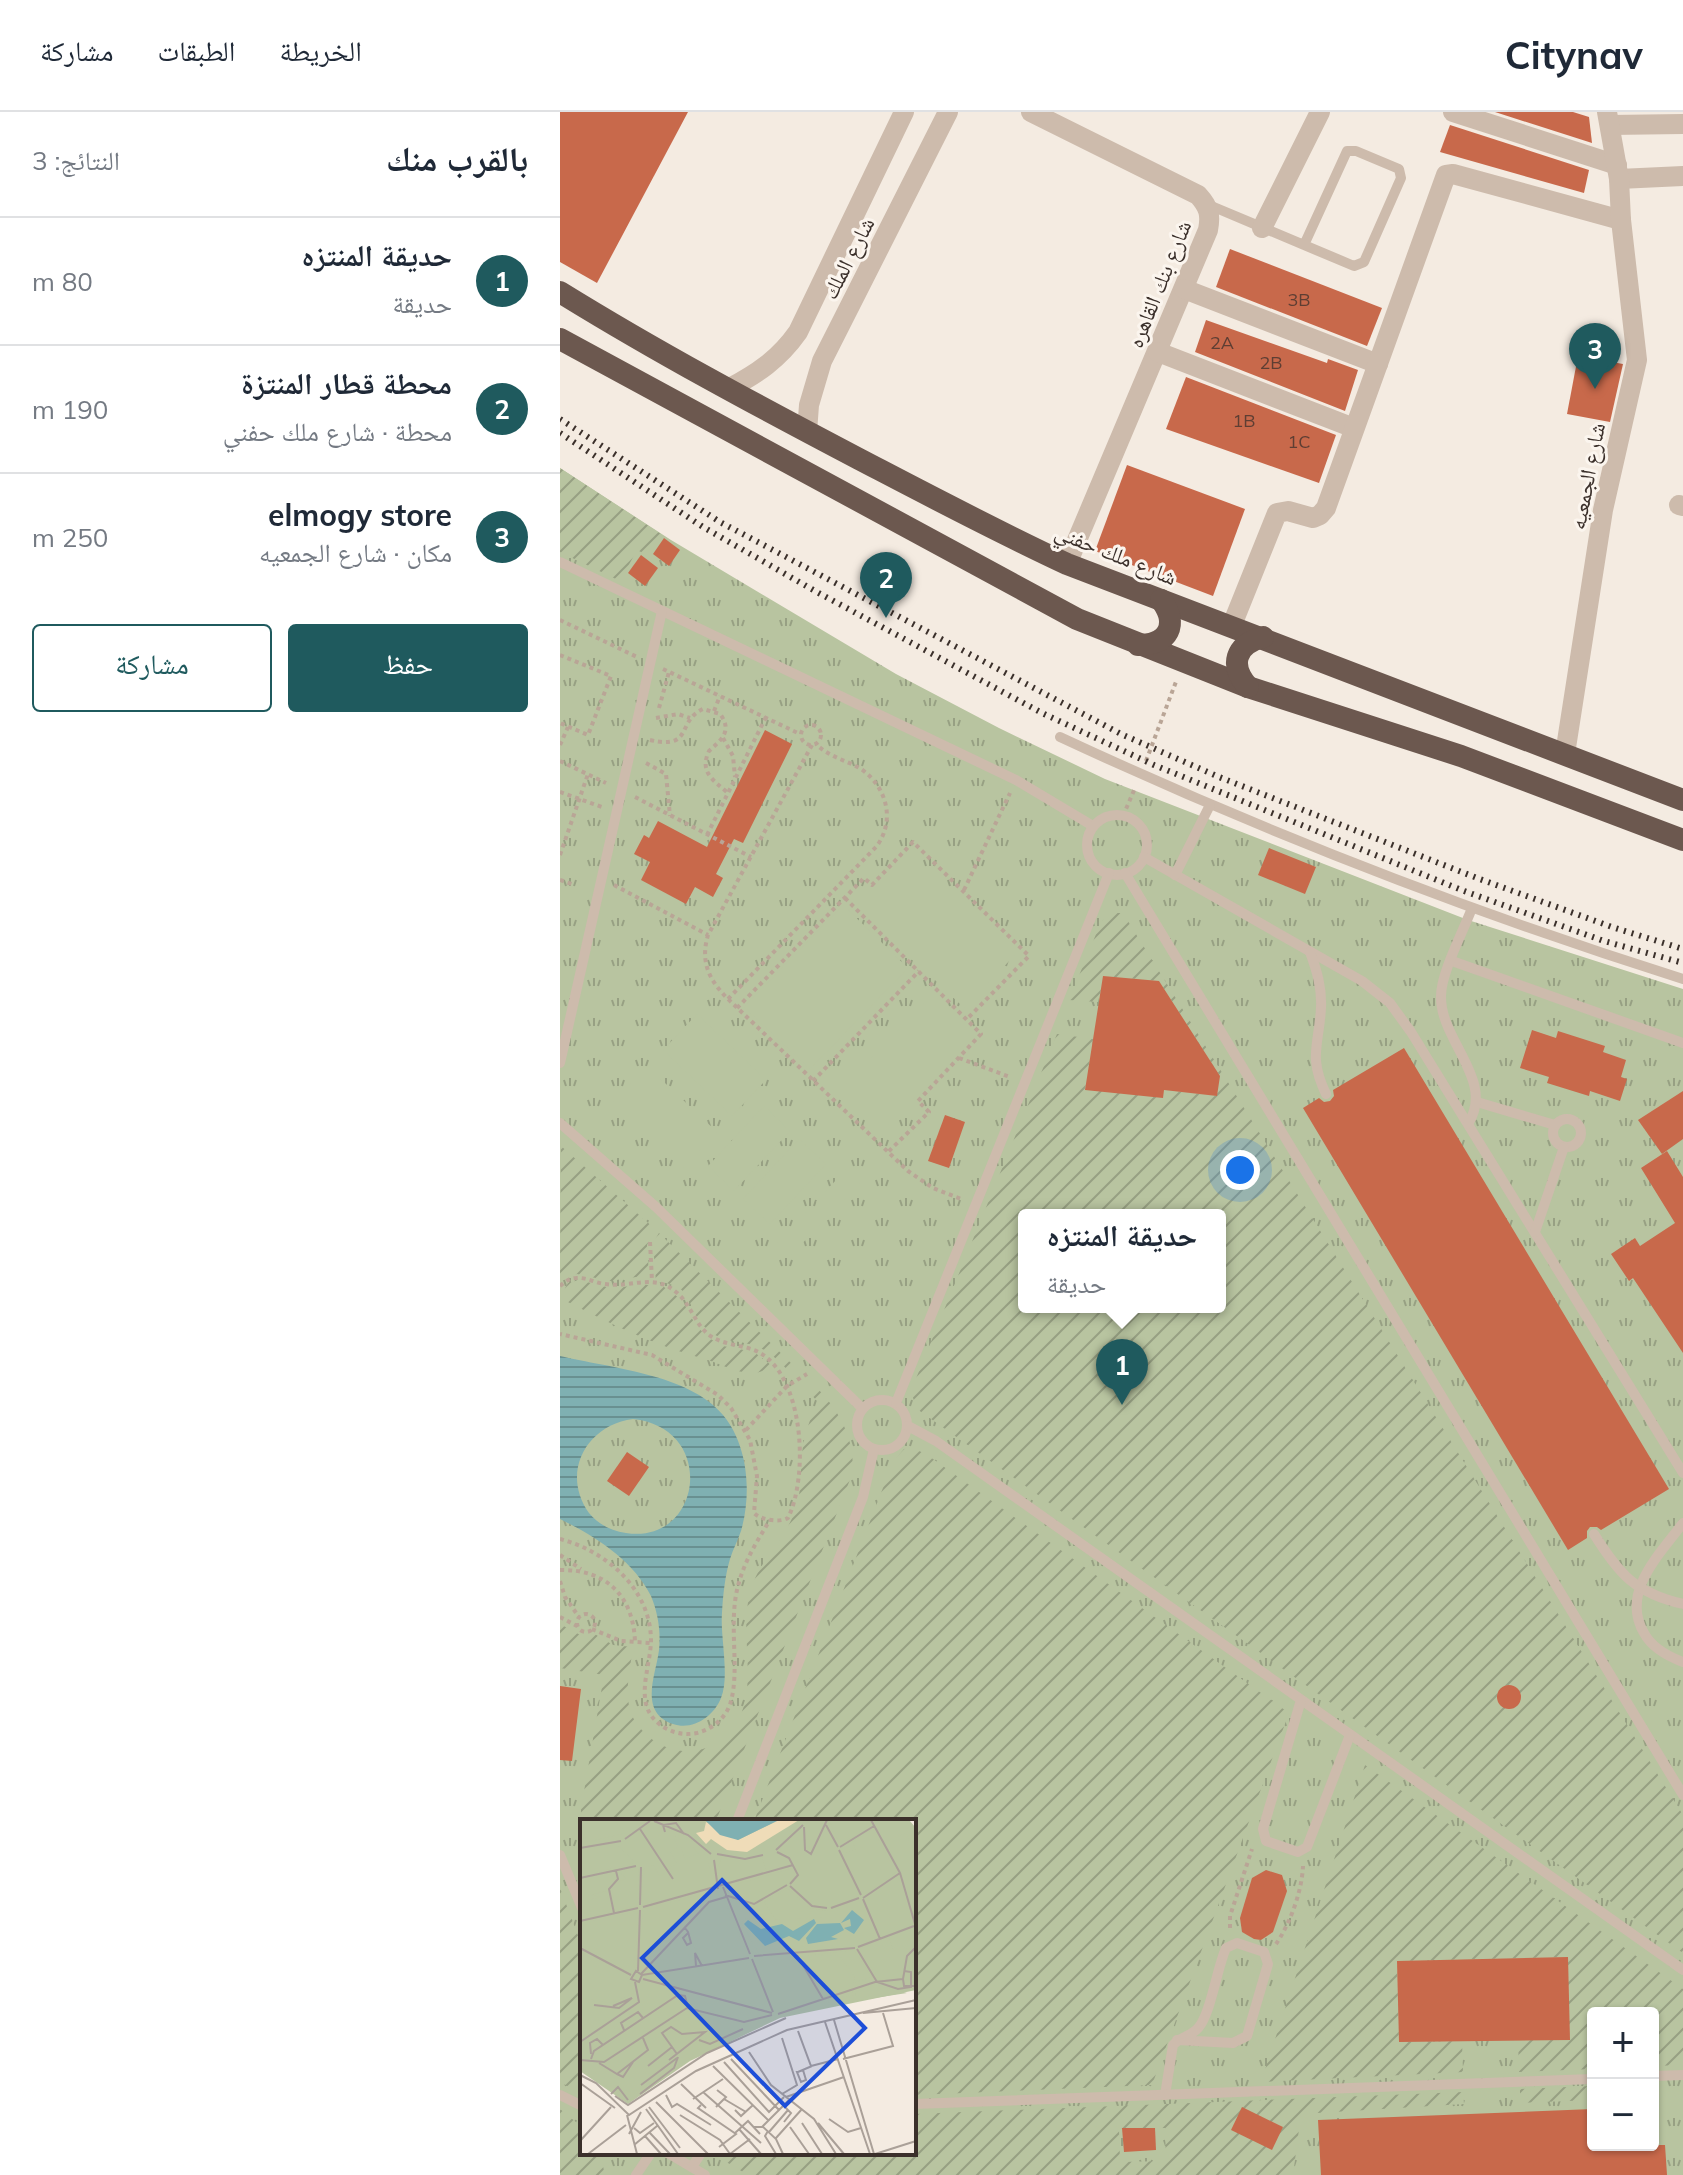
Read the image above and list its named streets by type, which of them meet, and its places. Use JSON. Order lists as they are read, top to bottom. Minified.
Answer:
{"streets":{"highway":["شارع ملك حفني"],"street":["شارع الملك","شارع بنك القاهره","شارع الجمعيه"]},"crossings":[["شارع الملك","شارع ملك حفني"],["شارع بنك القاهره","شارع ملك حفني"],["شارع الجمعيه","شارع ملك حفني"]],"house_numbers":["3B","2A","2B","1B","1C"],"page":{"header":"Citynav","nav":["الخريطة","الطبقات","مشاركة"],"heading":["بالقرب منك","النتائج: 3"],"list":[{"mark":"1","name":"حديقة المنتزه","note":"حديقة","value":"80 m"},{"mark":"2","name":"محطة قطار المنتزة","note":"محطة · شارع ملك حفني","value":"190 m"},{"mark":"3","name":"elmogy store","note":"مكان · شارع الجمعيه","value":"250 m"}],"pins":["3","2","1"],"buttons":["حفظ","مشاركة"],"popup":["حديقة المنتزه","حديقة"],"map_buttons":["+","−"]}}
